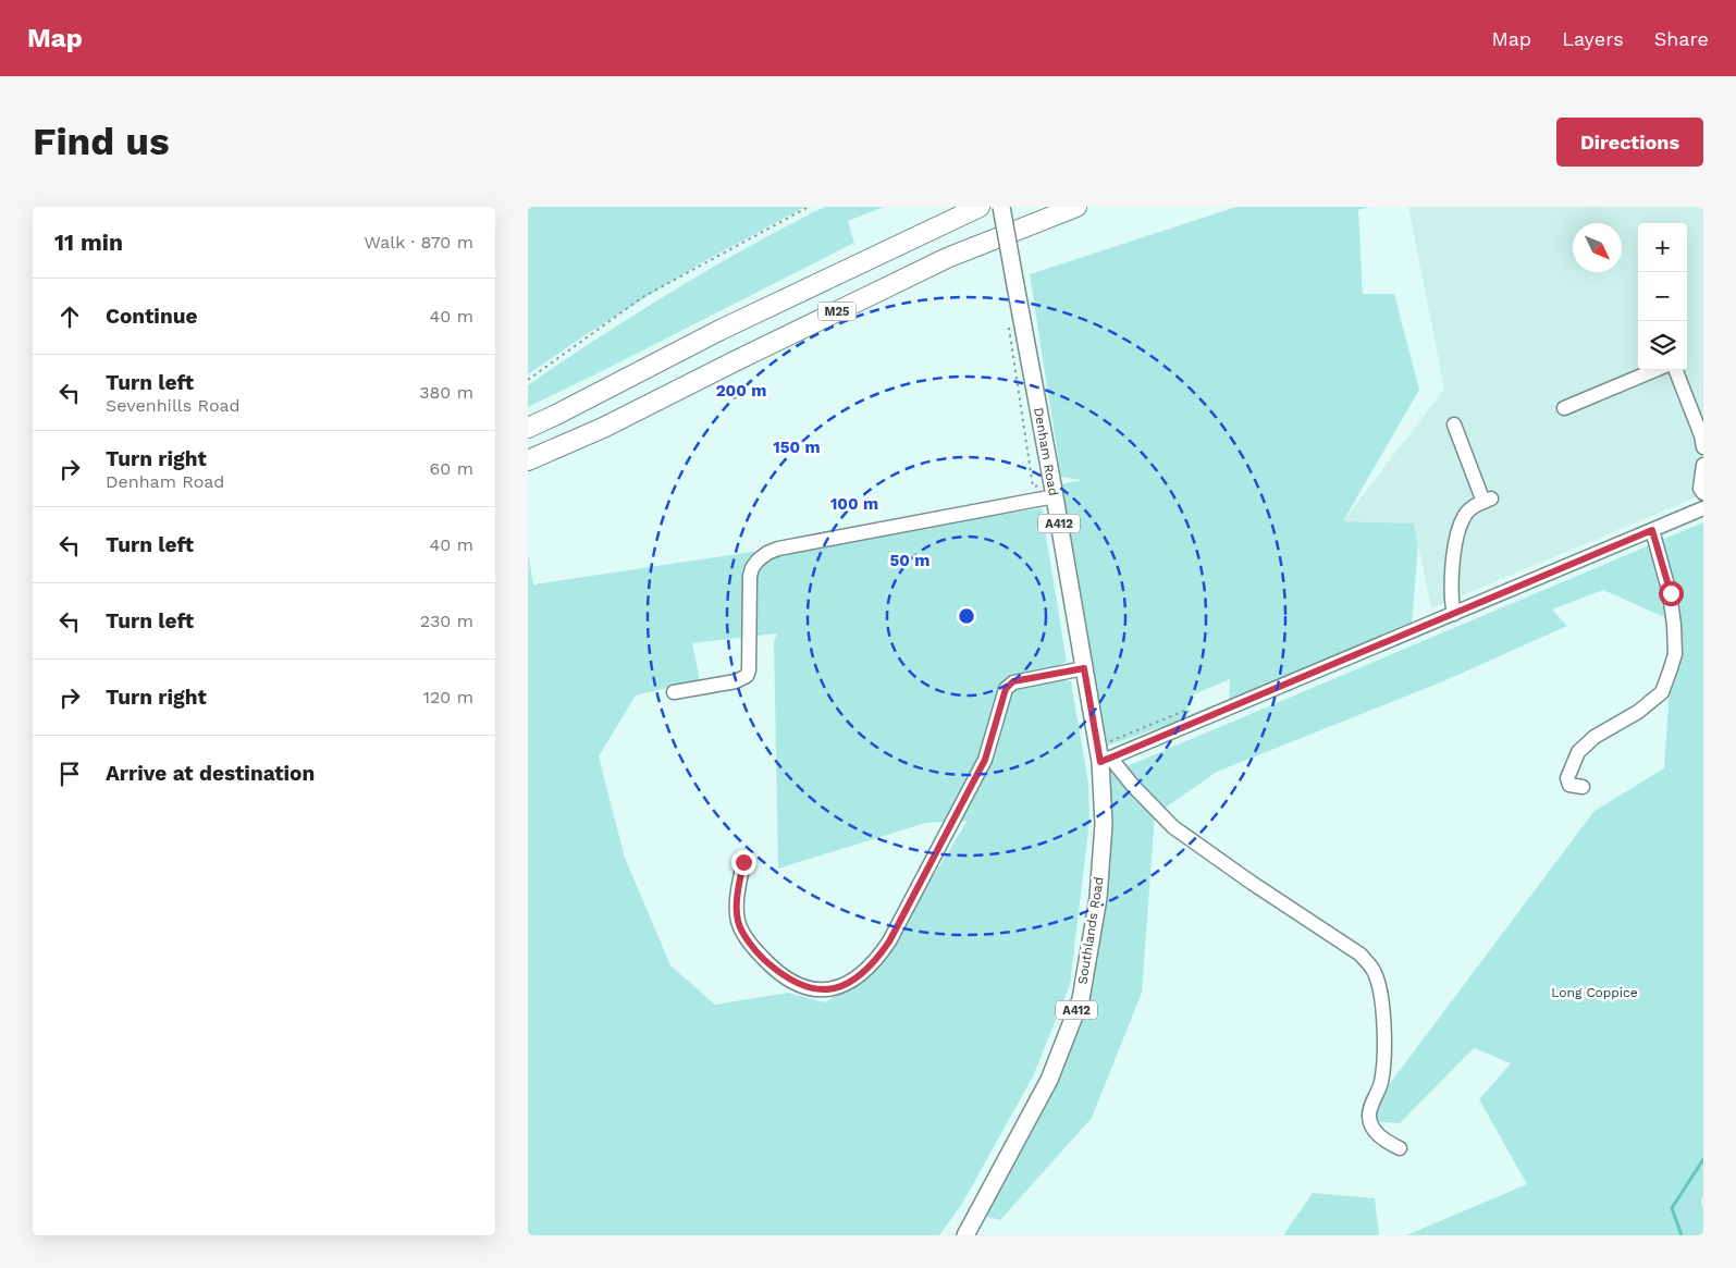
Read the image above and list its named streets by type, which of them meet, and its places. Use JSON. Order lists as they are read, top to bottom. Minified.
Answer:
{"streets":{"highway":["M25"],"main road":["Denham Road","A412","Southlands Road"]},"crossings":[["Denham Road","Southlands Road"]],"parks":["Long Coppice"],"north":"bottom right","page":{"header":"Map","nav":["Map","Layers","Share"],"buttons":"Directions","title":"Find us","heading":["11 min","Walk · 870 m"],"map_buttons":["+","−"],"list":[["Continue","40 m"],["Turn left","Sevenhills Road","380 m"],["Turn right","Denham Road","60 m"],["Turn left","40 m"],["Turn left","230 m"],["Turn right","120 m"],"Arrive at destination"]},"rings":["200 m","150 m","100 m","50 m"]}
